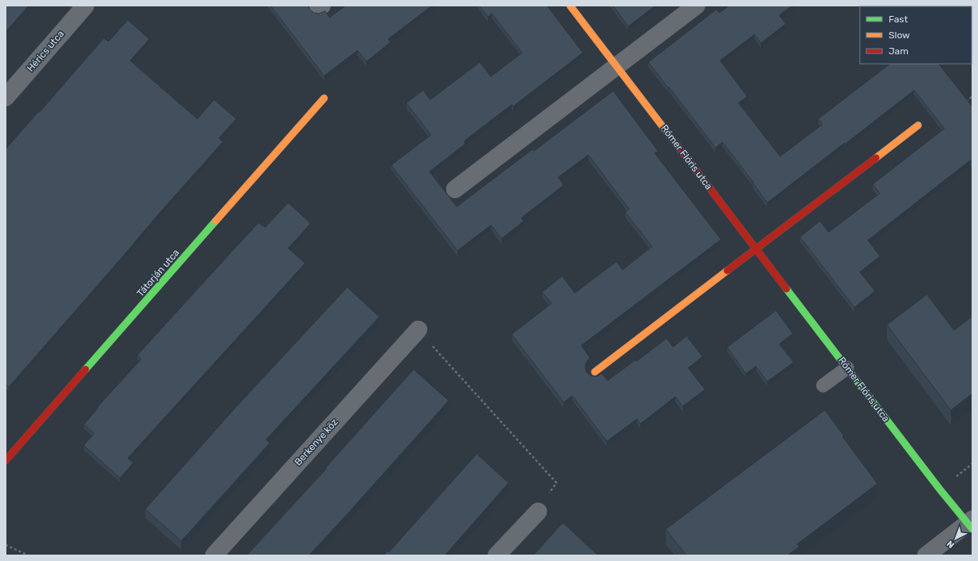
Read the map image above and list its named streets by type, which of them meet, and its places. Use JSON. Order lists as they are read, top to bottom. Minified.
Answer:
{"streets":{"street":["Hérics utca","Rómer Flóris utca","Tátorján utca","Berkenye köz"]},"legend":["Fast","Slow","Jam"],"north":"bottom left"}
